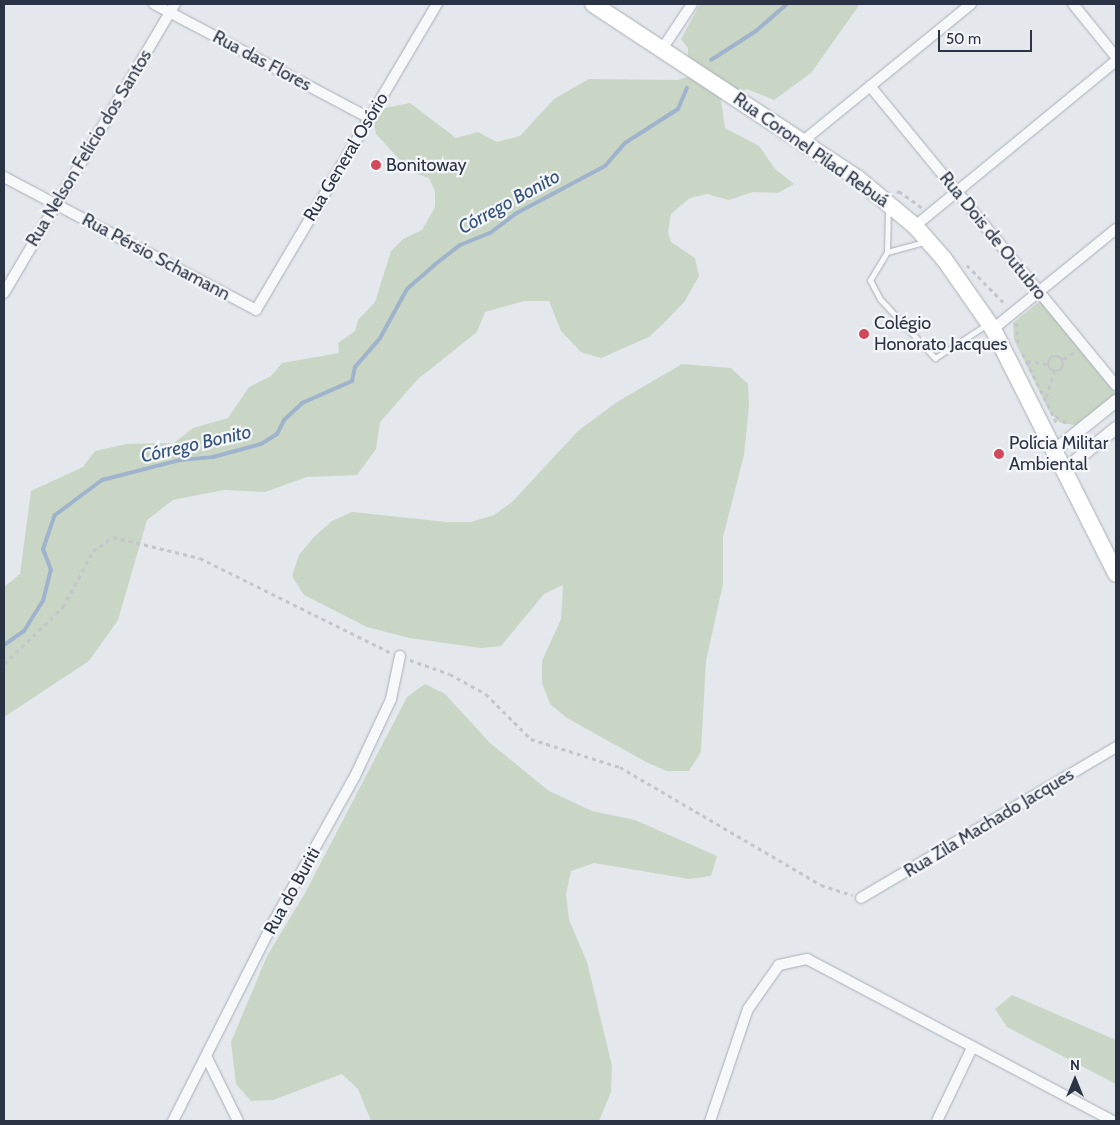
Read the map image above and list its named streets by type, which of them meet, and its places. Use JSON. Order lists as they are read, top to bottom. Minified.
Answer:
{"streets":{"main road":["Rua Coronel Pilad Rebuá"],"street":["Rua das Flores","Rua Nelson Felício dos Santos","Rua General Osório","Rua Dois de Outubro","Rua Pérsio Schamann","Rua Zila Machado Jacques","Rua do Buriti"]},"crossings":[["Rua das Flores","Rua Nelson Felício dos Santos"],["Rua das Flores","Rua General Osório"],["Rua Nelson Felício dos Santos","Rua Pérsio Schamann"],["Rua General Osório","Rua Pérsio Schamann"]],"water":["Córrego Bonito"],"places":["Bonitoway","Colégio Honorato Jacques","Polícia Militar Ambiental"],"scale_bar":"50 m","north":"top"}
